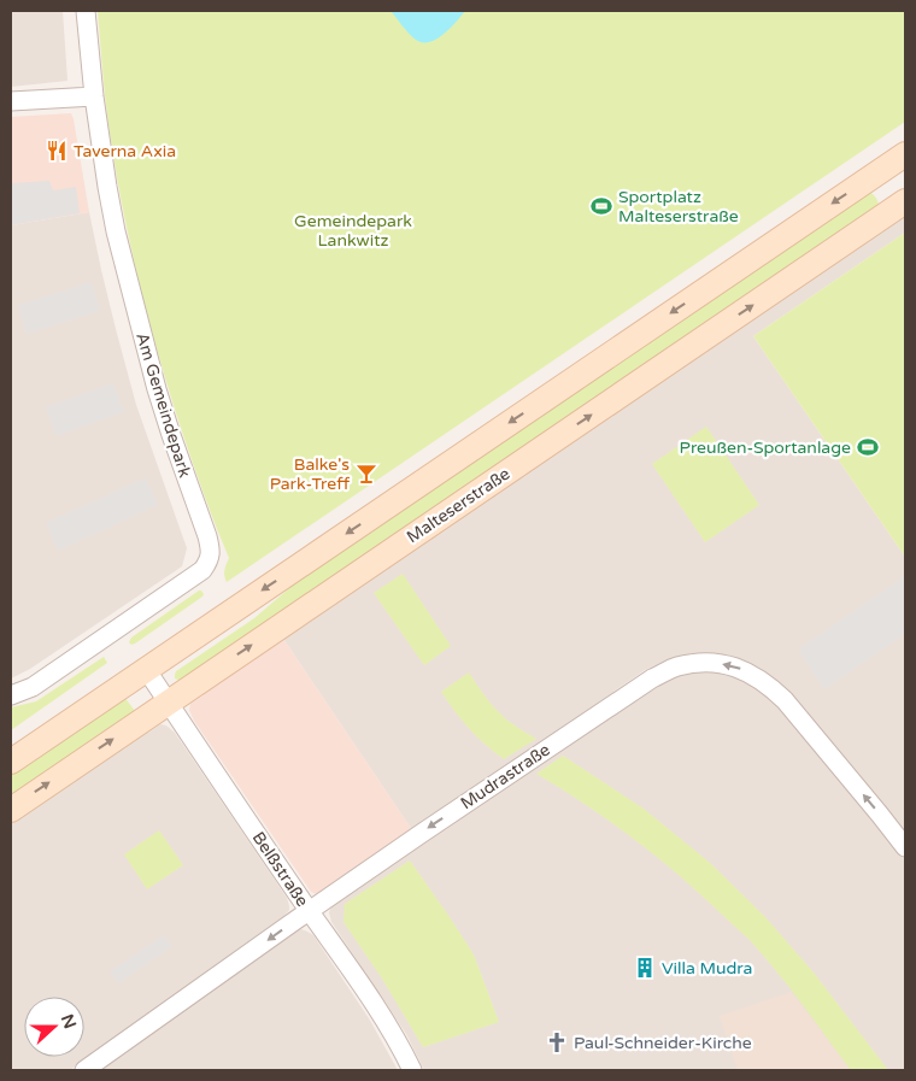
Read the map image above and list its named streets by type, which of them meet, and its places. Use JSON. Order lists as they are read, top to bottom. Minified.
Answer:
{"streets":{"main road":["Malteserstraße"],"street":["Am Gemeindepark","Mudrastraße","Belßstraße"]},"crossings":[["Malteserstraße","Belßstraße"],["Mudrastraße","Belßstraße"]],"one_way":["Mudrastraße"],"parks":["Gemeindepark Lankwitz"],"places":{"restaurant":["Taverna Axia"],"sports":["Sportplatz Malteserstraße","Preußen-Sportanlage"],"bar":["Balke's Park-Treff"],"building":["Villa Mudra"],"church":["Paul-Schneider-Kirche"]},"north":"right"}
